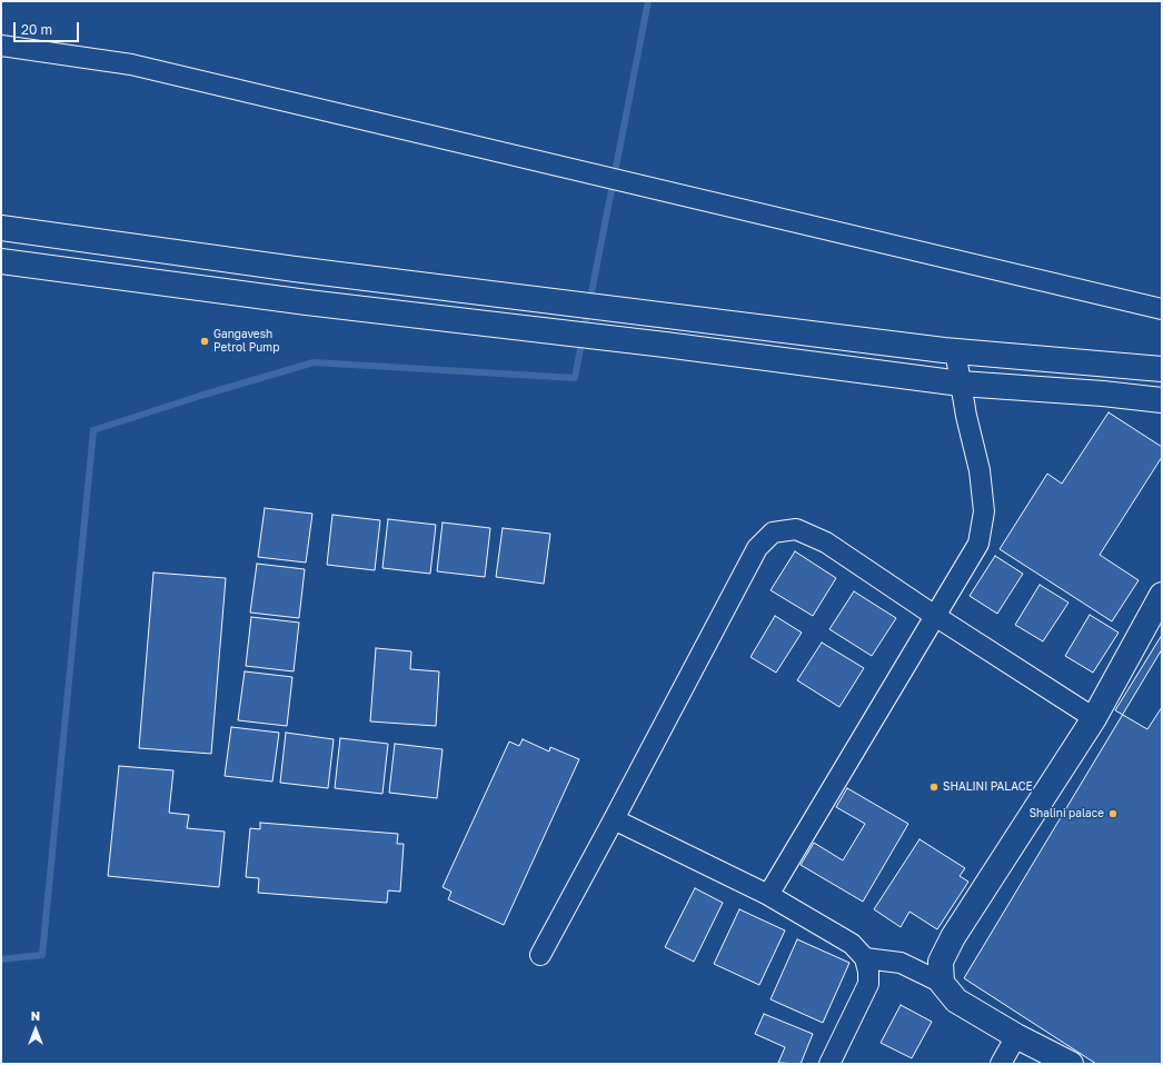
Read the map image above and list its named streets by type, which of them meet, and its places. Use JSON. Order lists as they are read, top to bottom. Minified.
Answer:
{"places":["Gangavesh Petrol Pump","SHALINI PALACE","Shalini palace"],"scale_bar":"20 m","north":"top"}
